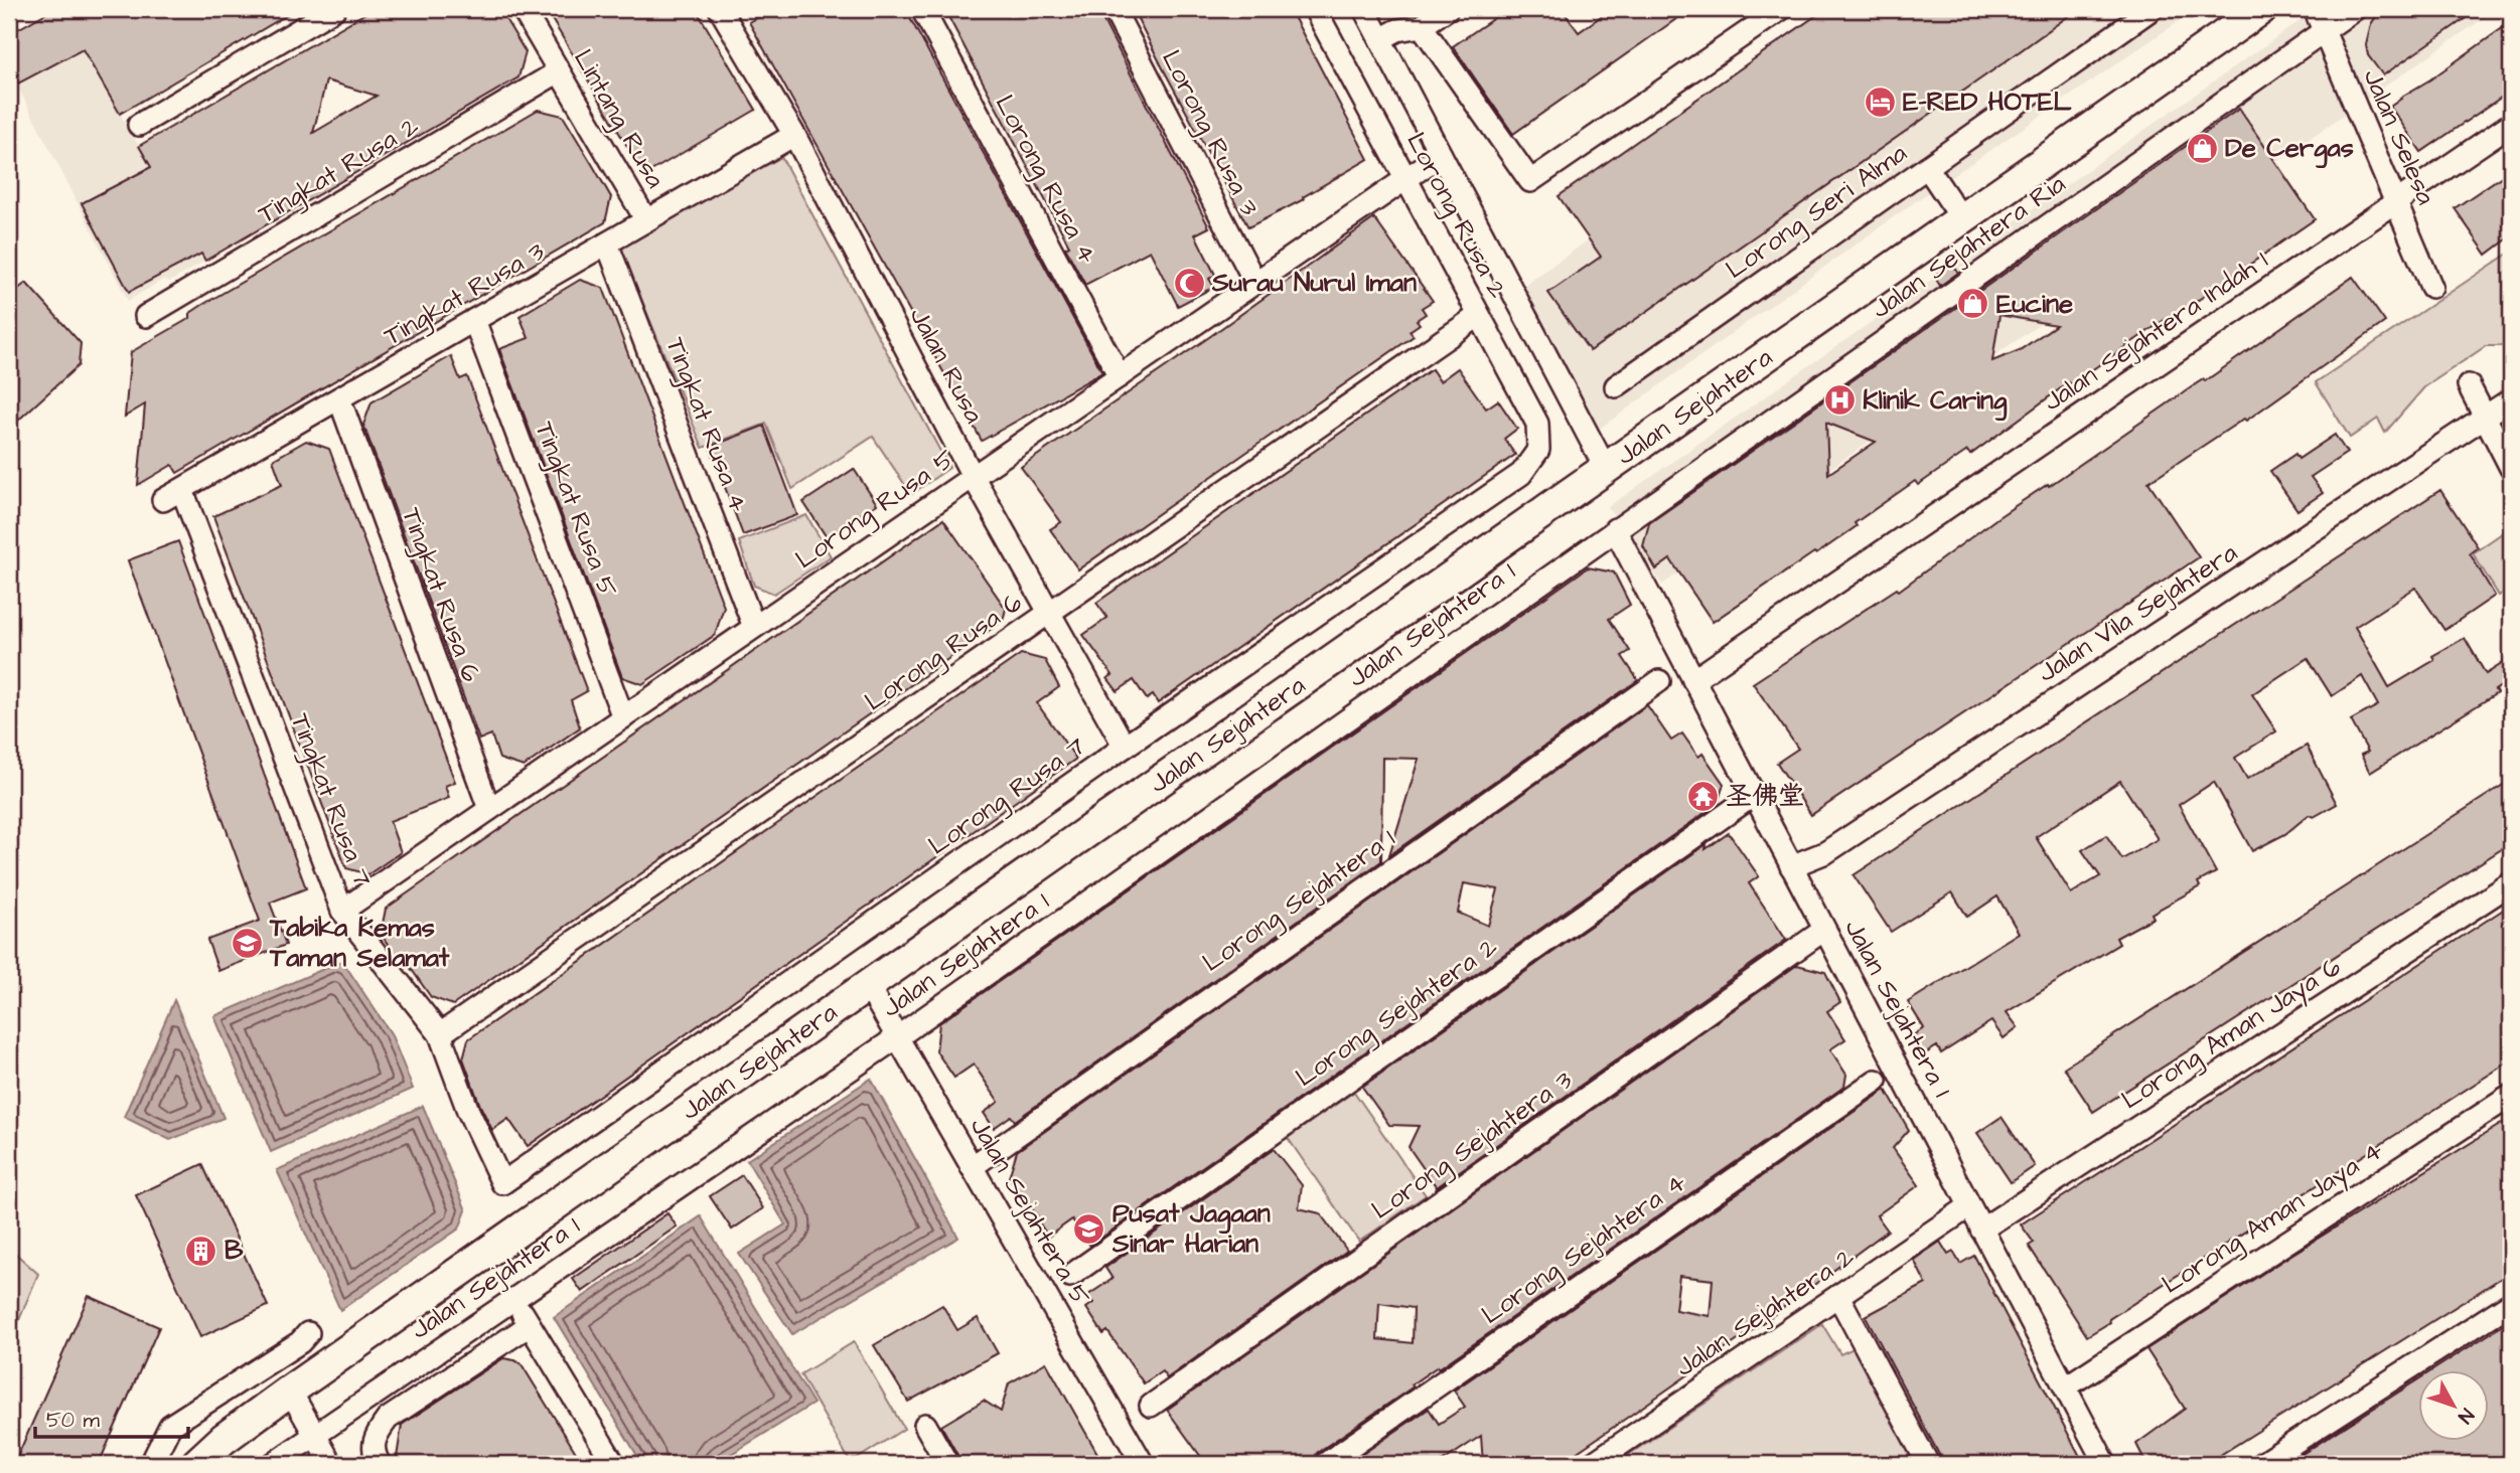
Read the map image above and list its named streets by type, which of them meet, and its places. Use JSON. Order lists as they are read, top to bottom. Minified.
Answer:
{"streets":{"main road":["Jalan Sejahtera"],"street":["Lintang Rusa","Lorong Rusa 3","Jalan Selesa","Tingkat Rusa 2","Lorong Rusa 4","Lorong Seri Alma","Lorong Rusa 2","Jalan Sejahtera Ria","Tingkat Rusa 3","Jalan Sejahtera Indah 1","Jalan Rusa","Tingkat Rusa 4","Tingkat Rusa 5","Lorong Rusa 5","Tingkat Rusa 6","Jalan Vila Sejahtera","Jalan Sejahtera 1","Lorong Rusa 6","Lorong Rusa 7","Tingkat Rusa 7","Lorong Sejahtera 1","Lorong Sejahtera 2","Lorong Aman Jaya 6","Lorong Sejahtera 3","Jalan Sejahtera 5","Lorong Aman Jaya 4","Lorong Sejahtera 4","Jalan Sejahtera 2"]},"crossings":[["Lintang Rusa","Tingkat Rusa 2"],["Lintang Rusa","Tingkat Rusa 3"],["Lorong Rusa 3","Lorong Rusa 5"],["Jalan Selesa","Jalan Sejahtera Ria"],["Jalan Selesa","Jalan Sejahtera Indah 1"],["Lorong Rusa 4","Lorong Rusa 5"],["Lorong Rusa 2","Lorong Rusa 5"],["Lorong Rusa 2","Lorong Rusa 6"],["Lorong Rusa 2","Lorong Rusa 7"],["Jalan Sejahtera Ria","Jalan Sejahtera 1"],["Tingkat Rusa 3","Jalan Rusa"],["Tingkat Rusa 3","Tingkat Rusa 4"],["Tingkat Rusa 3","Tingkat Rusa 5"],["Tingkat Rusa 3","Tingkat Rusa 6"],["Tingkat Rusa 3","Tingkat Rusa 7"],["Jalan Sejahtera Indah 1","Jalan Sejahtera 1"],["Jalan Rusa","Lorong Rusa 5"],["Jalan Rusa","Lorong Rusa 6"],["Jalan Rusa","Lorong Rusa 7"],["Jalan Sejahtera","Jalan Sejahtera 5"],["Tingkat Rusa 4","Lorong Rusa 5"],["Tingkat Rusa 5","Lorong Rusa 5"],["Lorong Rusa 5","Tingkat Rusa 6"],["Lorong Rusa 5","Tingkat Rusa 7"],["Jalan Vila Sejahtera","Jalan Sejahtera 1"],["Jalan Sejahtera 1","Lorong Sejahtera 2"],["Jalan Sejahtera 1","Lorong Aman Jaya 6"],["Jalan Sejahtera 1","Lorong Sejahtera 3"],["Jalan Sejahtera 1","Jalan Sejahtera 5"],["Jalan Sejahtera 1","Lorong Aman Jaya 4"],["Jalan Sejahtera 1","Jalan Sejahtera 2"],["Lorong Rusa 6","Tingkat Rusa 7"],["Lorong Rusa 7","Tingkat Rusa 7"],["Lorong Sejahtera 1","Jalan Sejahtera 5"]],"places":{"hotel":["E-RED HOTEL"],"shop":["De Cergas","Eucine"],"mosque":["Surau Nurul Iman"],"hospital":["Klinik Caring"],"temple":["圣佛堂"],"school or university":["Tabika Kemas Taman Selamat","Pusat Jagaan Sinar Harian"],"building":["B"]},"scale_bar":"50 m","north":"bottom right"}
